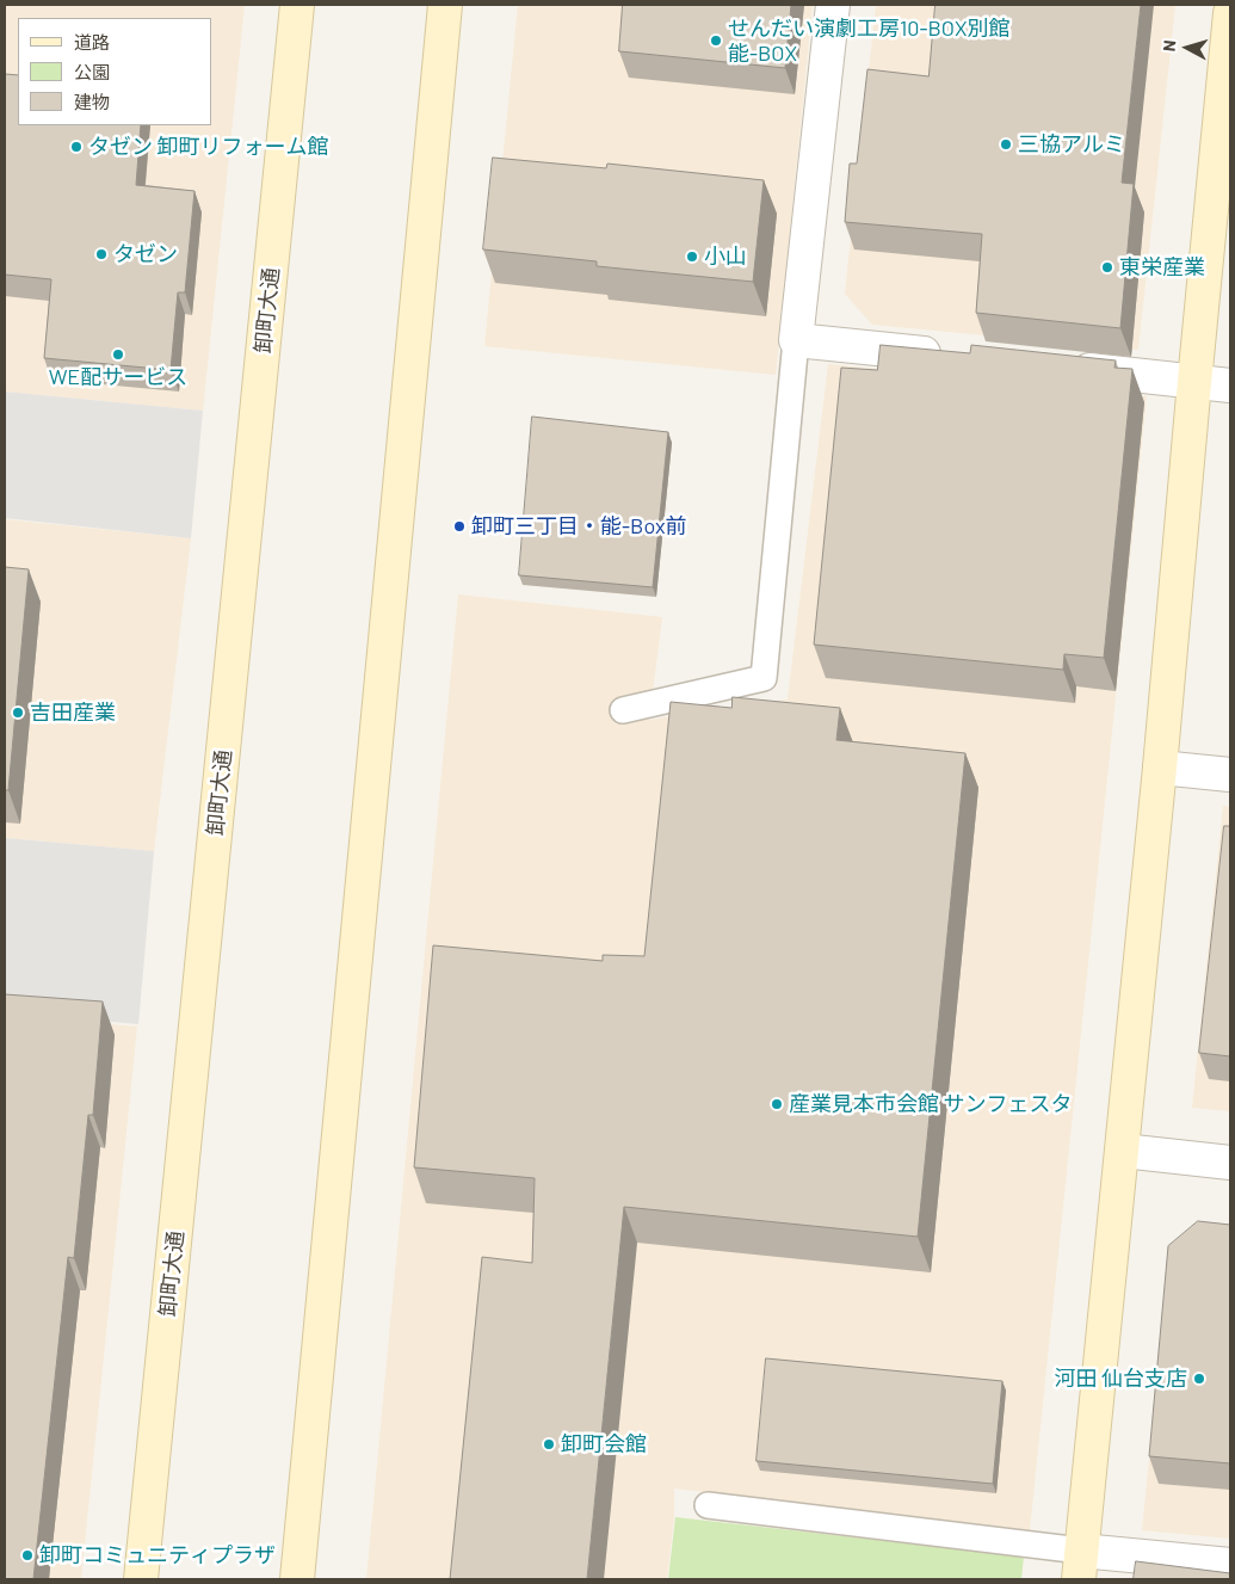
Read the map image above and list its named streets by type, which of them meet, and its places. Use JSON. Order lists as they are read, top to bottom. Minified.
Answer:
{"streets":{"street":["卸町大通"]},"places":["せんだい演劇工房10-BOX別館 能-BOX","三協アルミ","タゼン 卸町リフォーム館","タゼン","小山","東栄産業","WE配サービス","卸町三丁目・能-Box前","吉田産業","産業見本市会館 サンフェスタ","河田 仙台支店","卸町会館","卸町コミュニティプラザ"],"legend":["道路","公園","建物"],"north":"left"}
